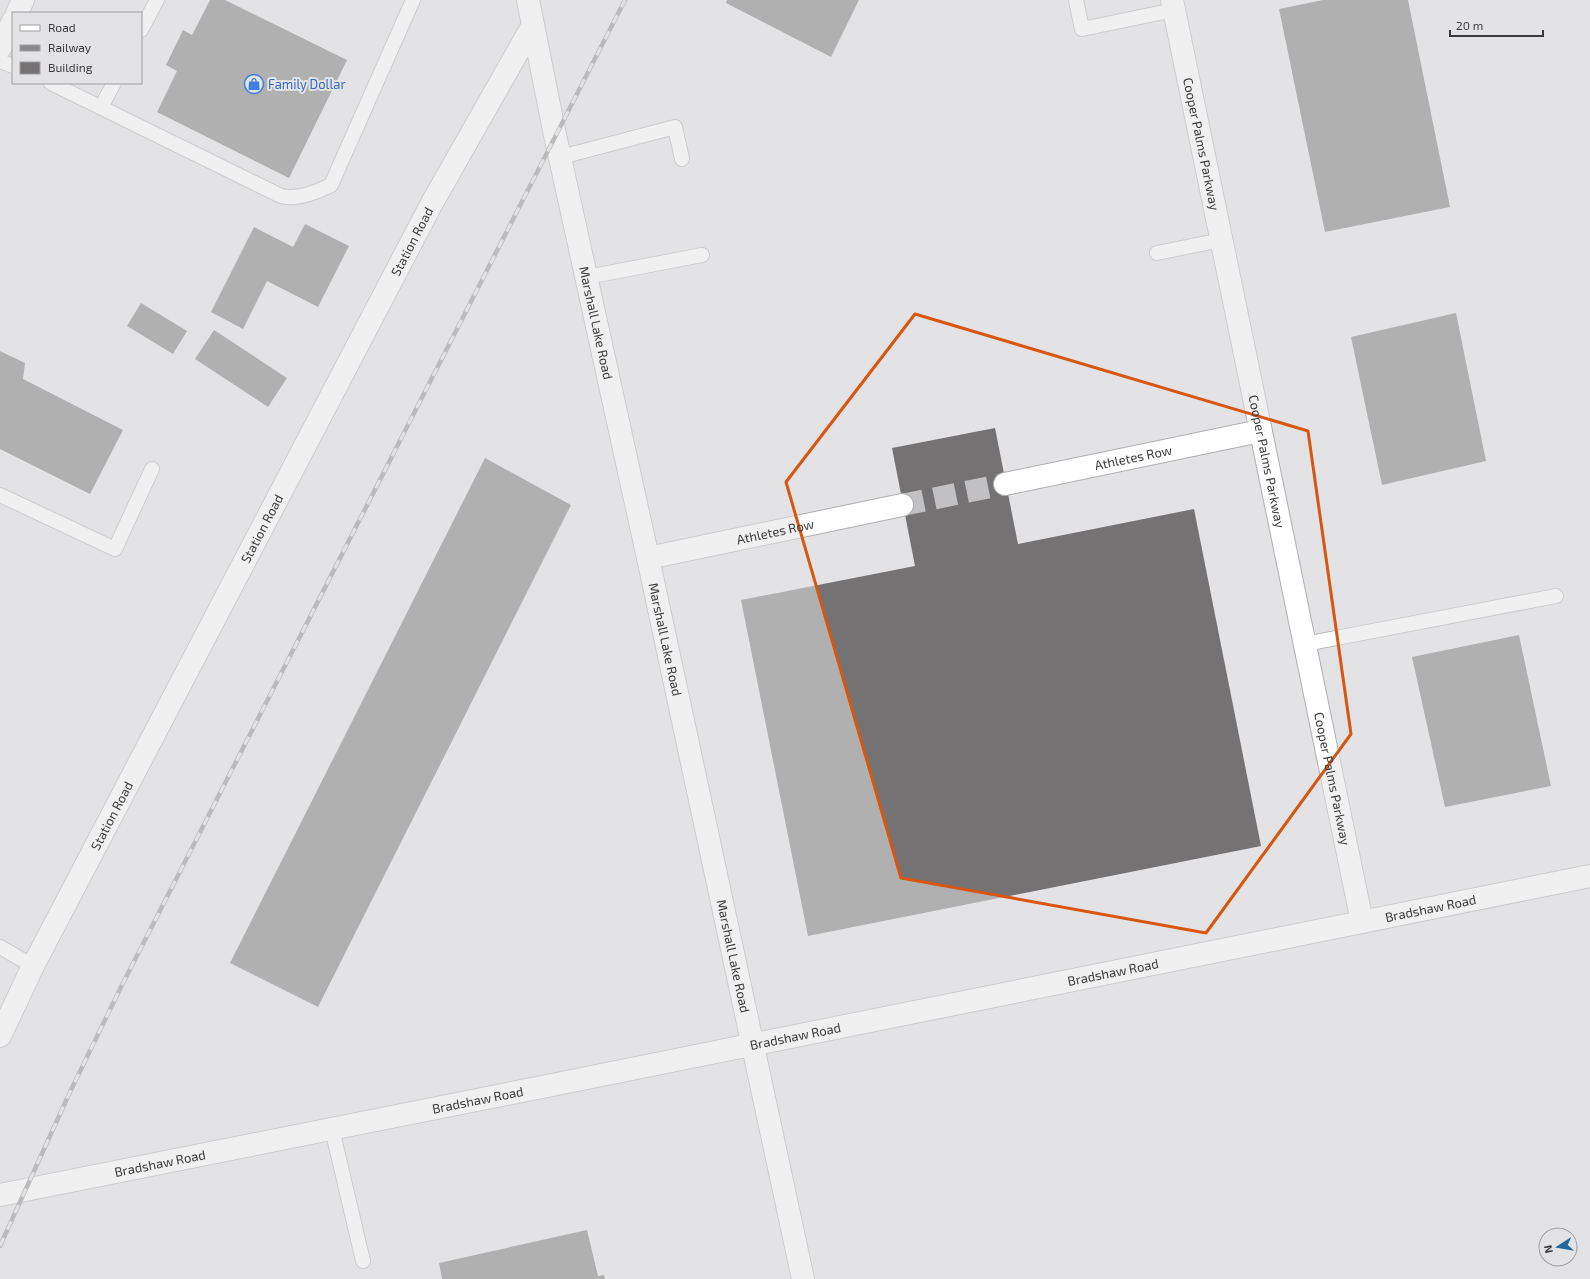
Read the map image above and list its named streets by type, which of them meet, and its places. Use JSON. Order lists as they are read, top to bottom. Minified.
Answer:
{"streets":{"street":["Cooper Palms Parkway","Station Road","Marshall Lake Road","Athletes Row","Bradshaw Road"]},"crossings":[["Cooper Palms Parkway","Athletes Row"],["Cooper Palms Parkway","Bradshaw Road"],["Station Road","Marshall Lake Road"],["Marshall Lake Road","Athletes Row"],["Marshall Lake Road","Bradshaw Road"]],"places":{"shop":["Family Dollar"]},"legend":["Road","Railway","Building"],"scale_bar":"20 m","north":"left"}
